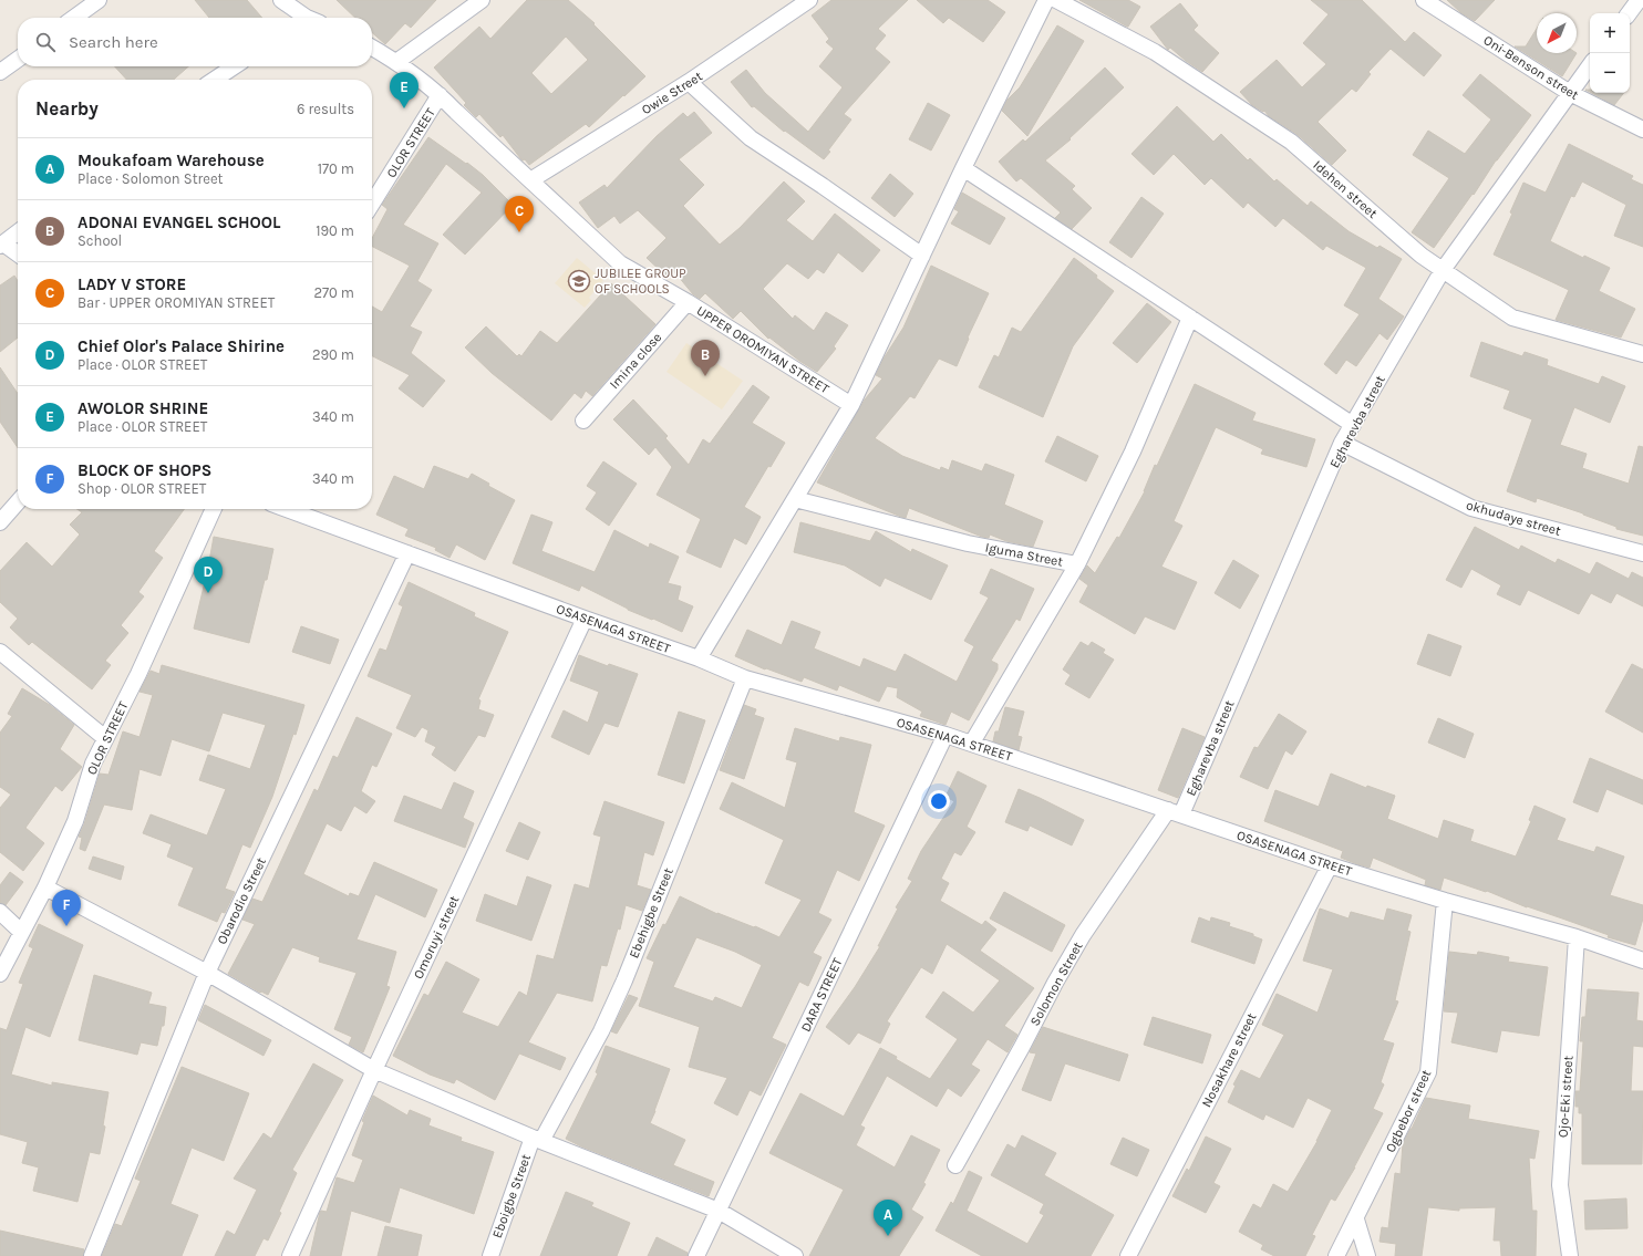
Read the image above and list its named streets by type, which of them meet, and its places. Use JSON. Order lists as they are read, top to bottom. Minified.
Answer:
{"streets":{"street":["Oni-Benson street","Owie Street","OLOR STREET","Idehen street","UPPER OROMIYAN STREET","Imina close","Egharevba street","okhudaye street","Iguma Street","OSASENAGA STREET","Obarodio Street","Ebehigbe Street","Omoruyi street","Solomon Street","DARA STREET","Nosakhare street","Ojo-Eki street","Ogbebor street","Eboigbe Street"]},"crossings":[["Oni-Benson street","Egharevba street"],["Owie Street","UPPER OROMIYAN STREET"],["OLOR STREET","UPPER OROMIYAN STREET"],["Idehen street","Egharevba street"],["UPPER OROMIYAN STREET","Imina close"],["Egharevba street","okhudaye street"],["Egharevba street","OSASENAGA STREET"],["Egharevba street","Solomon Street"],["Iguma Street","OSASENAGA STREET"],["OSASENAGA STREET","Obarodio Street"],["OSASENAGA STREET","Ebehigbe Street"],["OSASENAGA STREET","Omoruyi street"],["OSASENAGA STREET","Solomon Street"],["OSASENAGA STREET","DARA STREET"],["OSASENAGA STREET","Nosakhare street"],["OSASENAGA STREET","Ojo-Eki street"],["OSASENAGA STREET","Ogbebor street"],["Ebehigbe Street","Eboigbe Street"]],"places":{"school or university":["JUBILEE GROUP OF SCHOOLS"]},"north":"bottom left","page":{"map_buttons":["+","−"],"search":"Search here","pins":["E","C","B","D","F","A"],"heading":["Nearby","6 results"],"list":[{"mark":"A","name":"Moukafoam Warehouse","note":"Place · Solomon Street","value":"170 m"},{"mark":"B","name":"ADONAI EVANGEL SCHOOL","note":"School","value":"190 m"},{"mark":"C","name":"LADY V STORE","note":"Bar · UPPER OROMIYAN STREET","value":"270 m"},{"mark":"D","name":"Chief Olor's Palace Shirine","note":"Place · OLOR STREET","value":"290 m"},{"mark":"E","name":"AWOLOR SHRINE","note":"Place · OLOR STREET","value":"340 m"},{"mark":"F","name":"BLOCK OF SHOPS","note":"Shop · OLOR STREET","value":"340 m"}]}}
